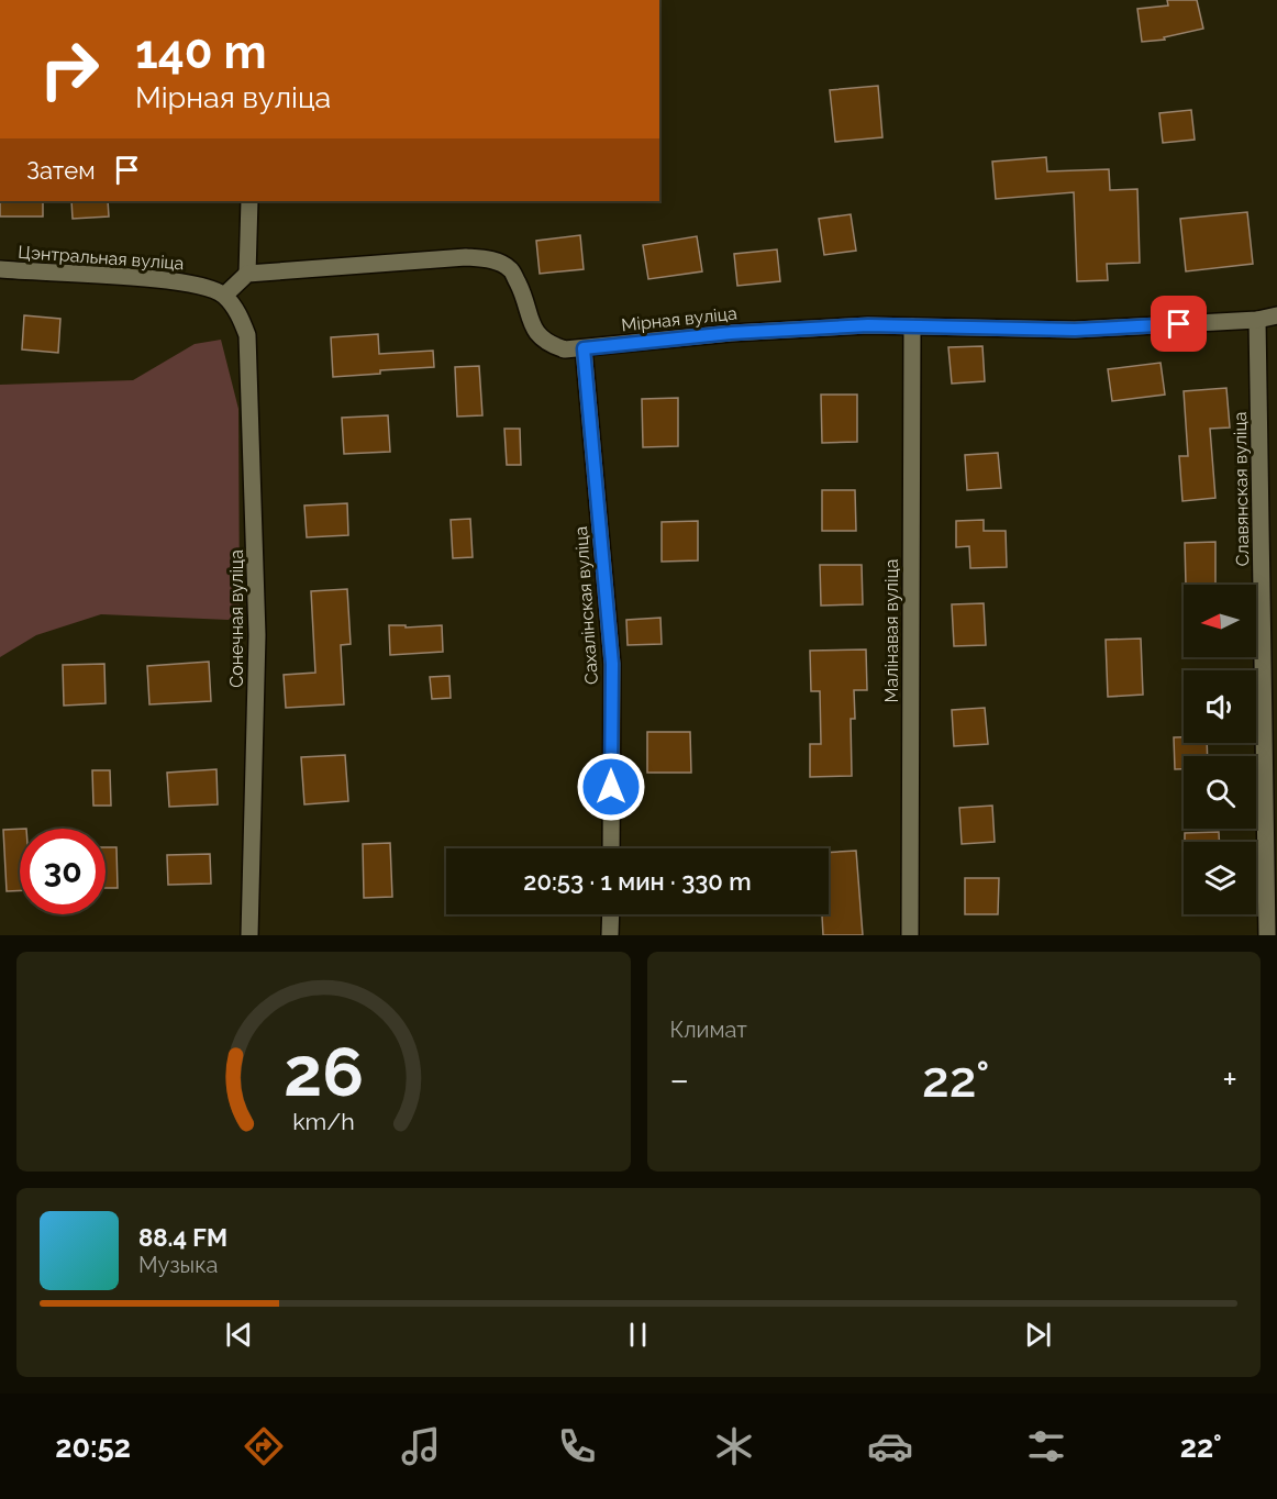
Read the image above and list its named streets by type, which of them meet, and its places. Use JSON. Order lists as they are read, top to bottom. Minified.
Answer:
{"streets":{"street":["Цэнтральная вуліца","Мірная вуліца","Славянская вуліца","Сахалінская вуліца","Сонечная вуліца","Малінавая вуліца"]},"crossings":[["Цэнтральная вуліца","Сонечная вуліца"],["Мірная вуліца","Славянская вуліца"],["Мірная вуліца","Сахалінская вуліца"],["Мірная вуліца","Малінавая вуліца"]],"north":"left","page":{"turn":["140 m","Мірная вуліца"],"then":"Затем","limit":"30","trip":"20:53 · 1 мин · 330 m","tile":"Климат","heat":["−","22°","+"],"song":["88.4 FM","Музыка"],"tabs":["20:52","22°"],"gauge":["26","km/h"]}}
